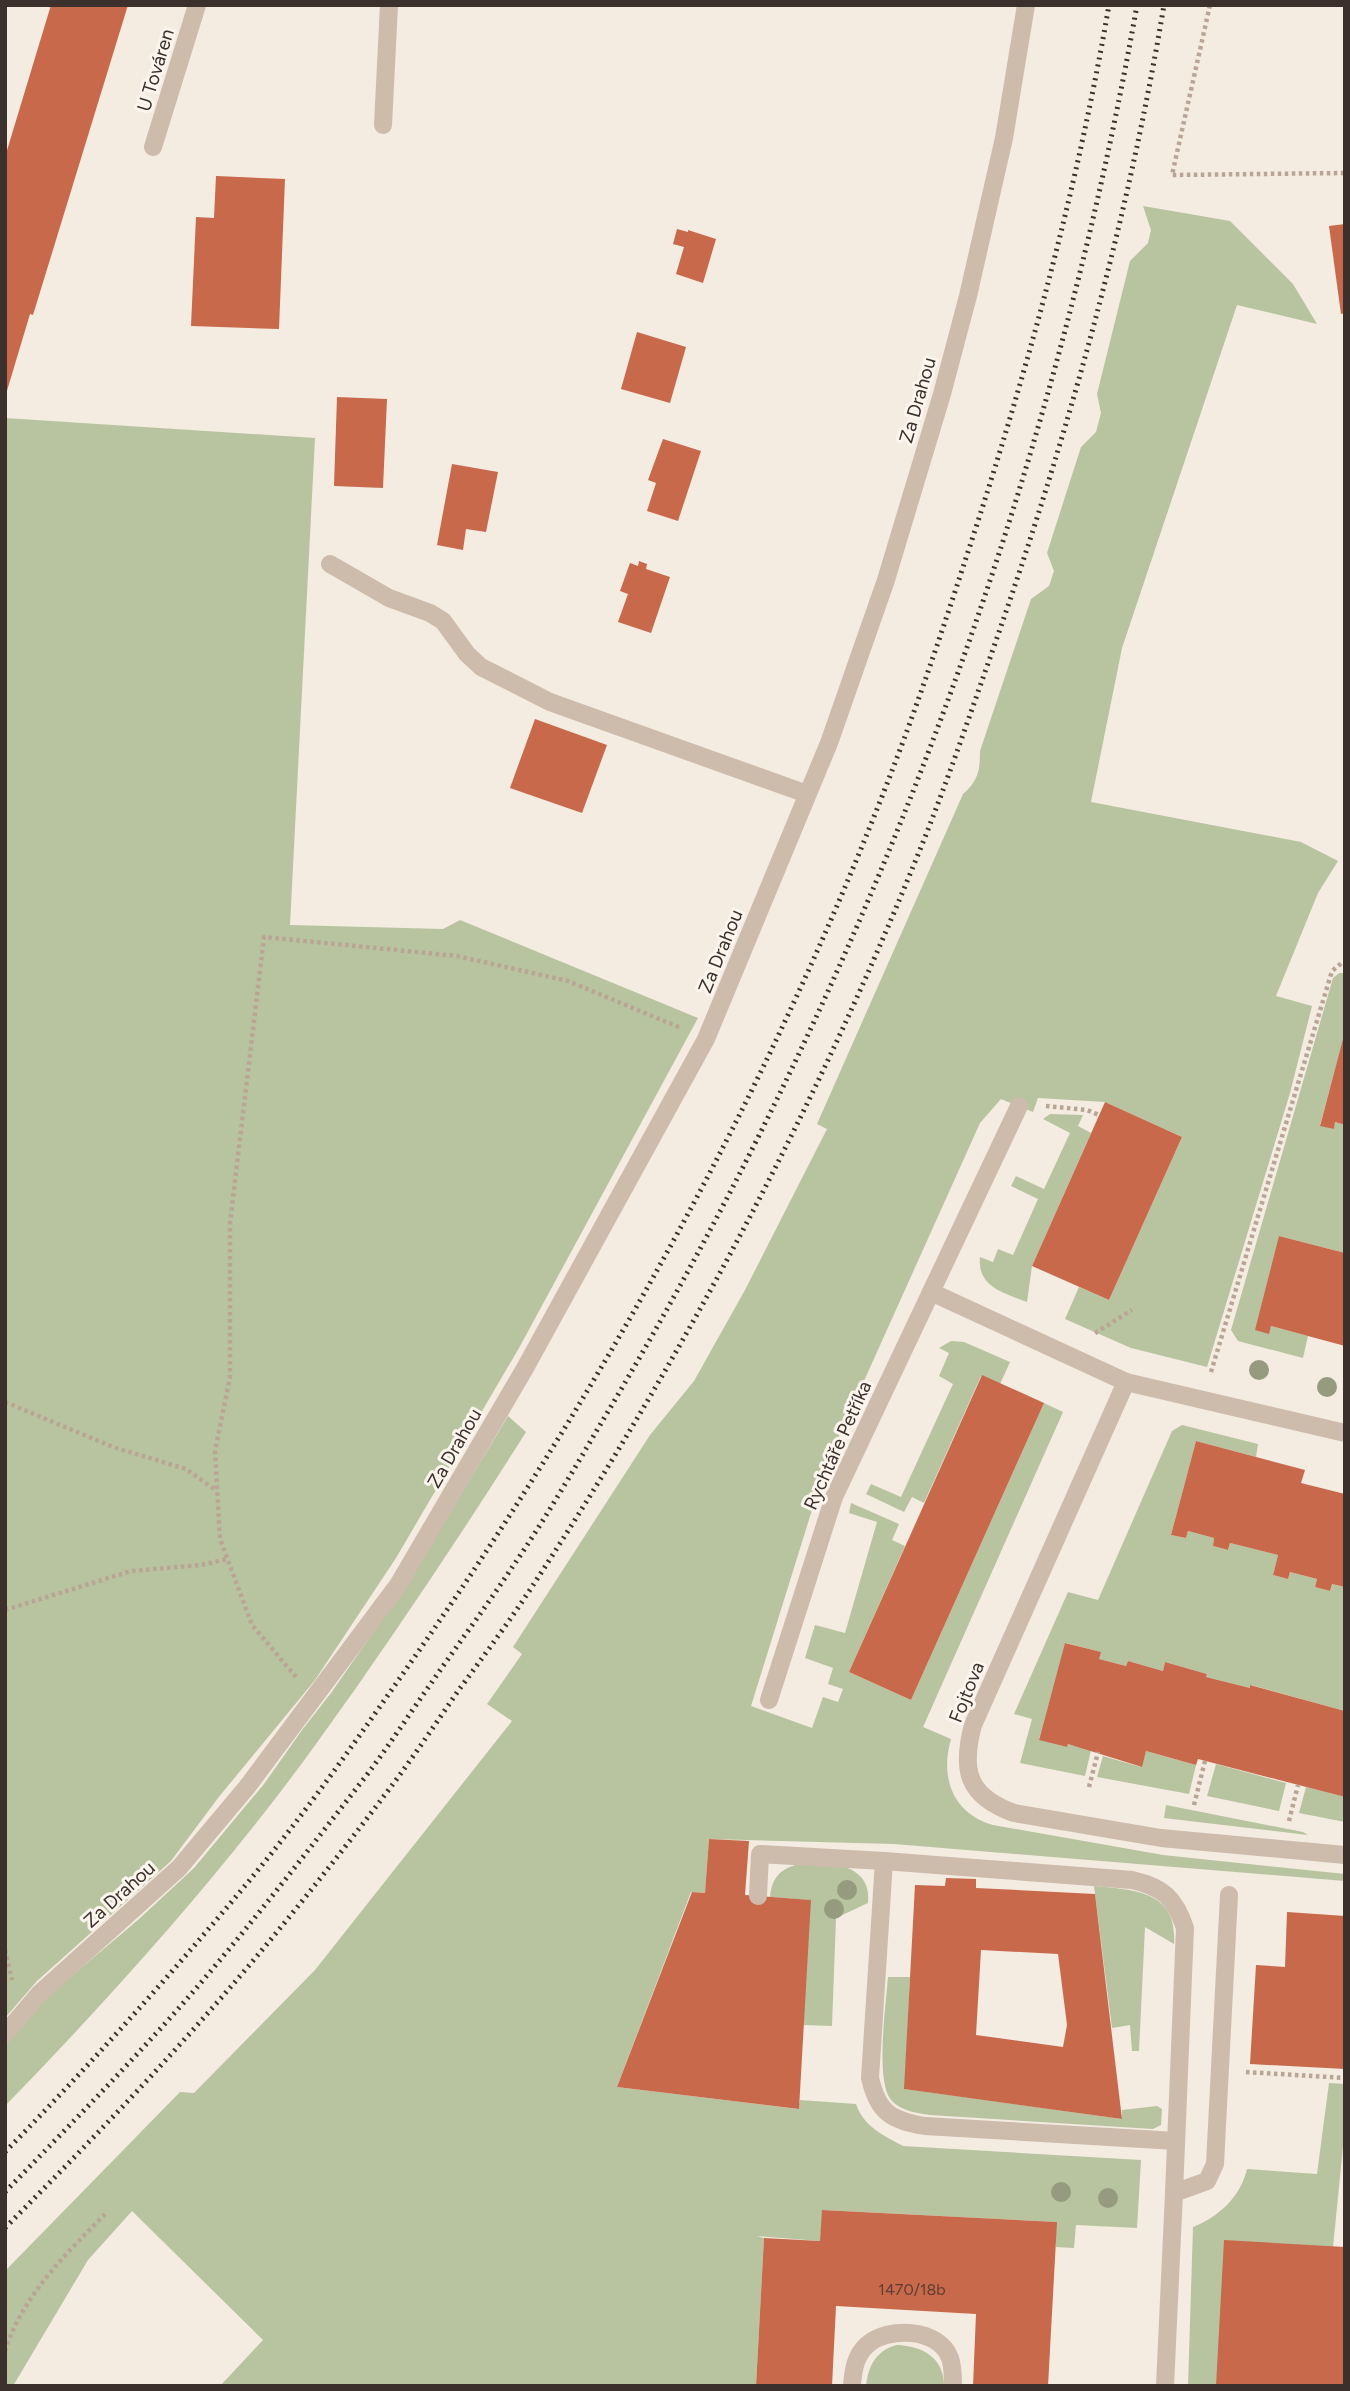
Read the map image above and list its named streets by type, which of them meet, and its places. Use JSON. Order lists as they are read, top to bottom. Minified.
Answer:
{"streets":{"street":["U Továren","Za Drahou","Rychtáře Petříka","Fojtova"]},"house_numbers":["1470/18b"]}
